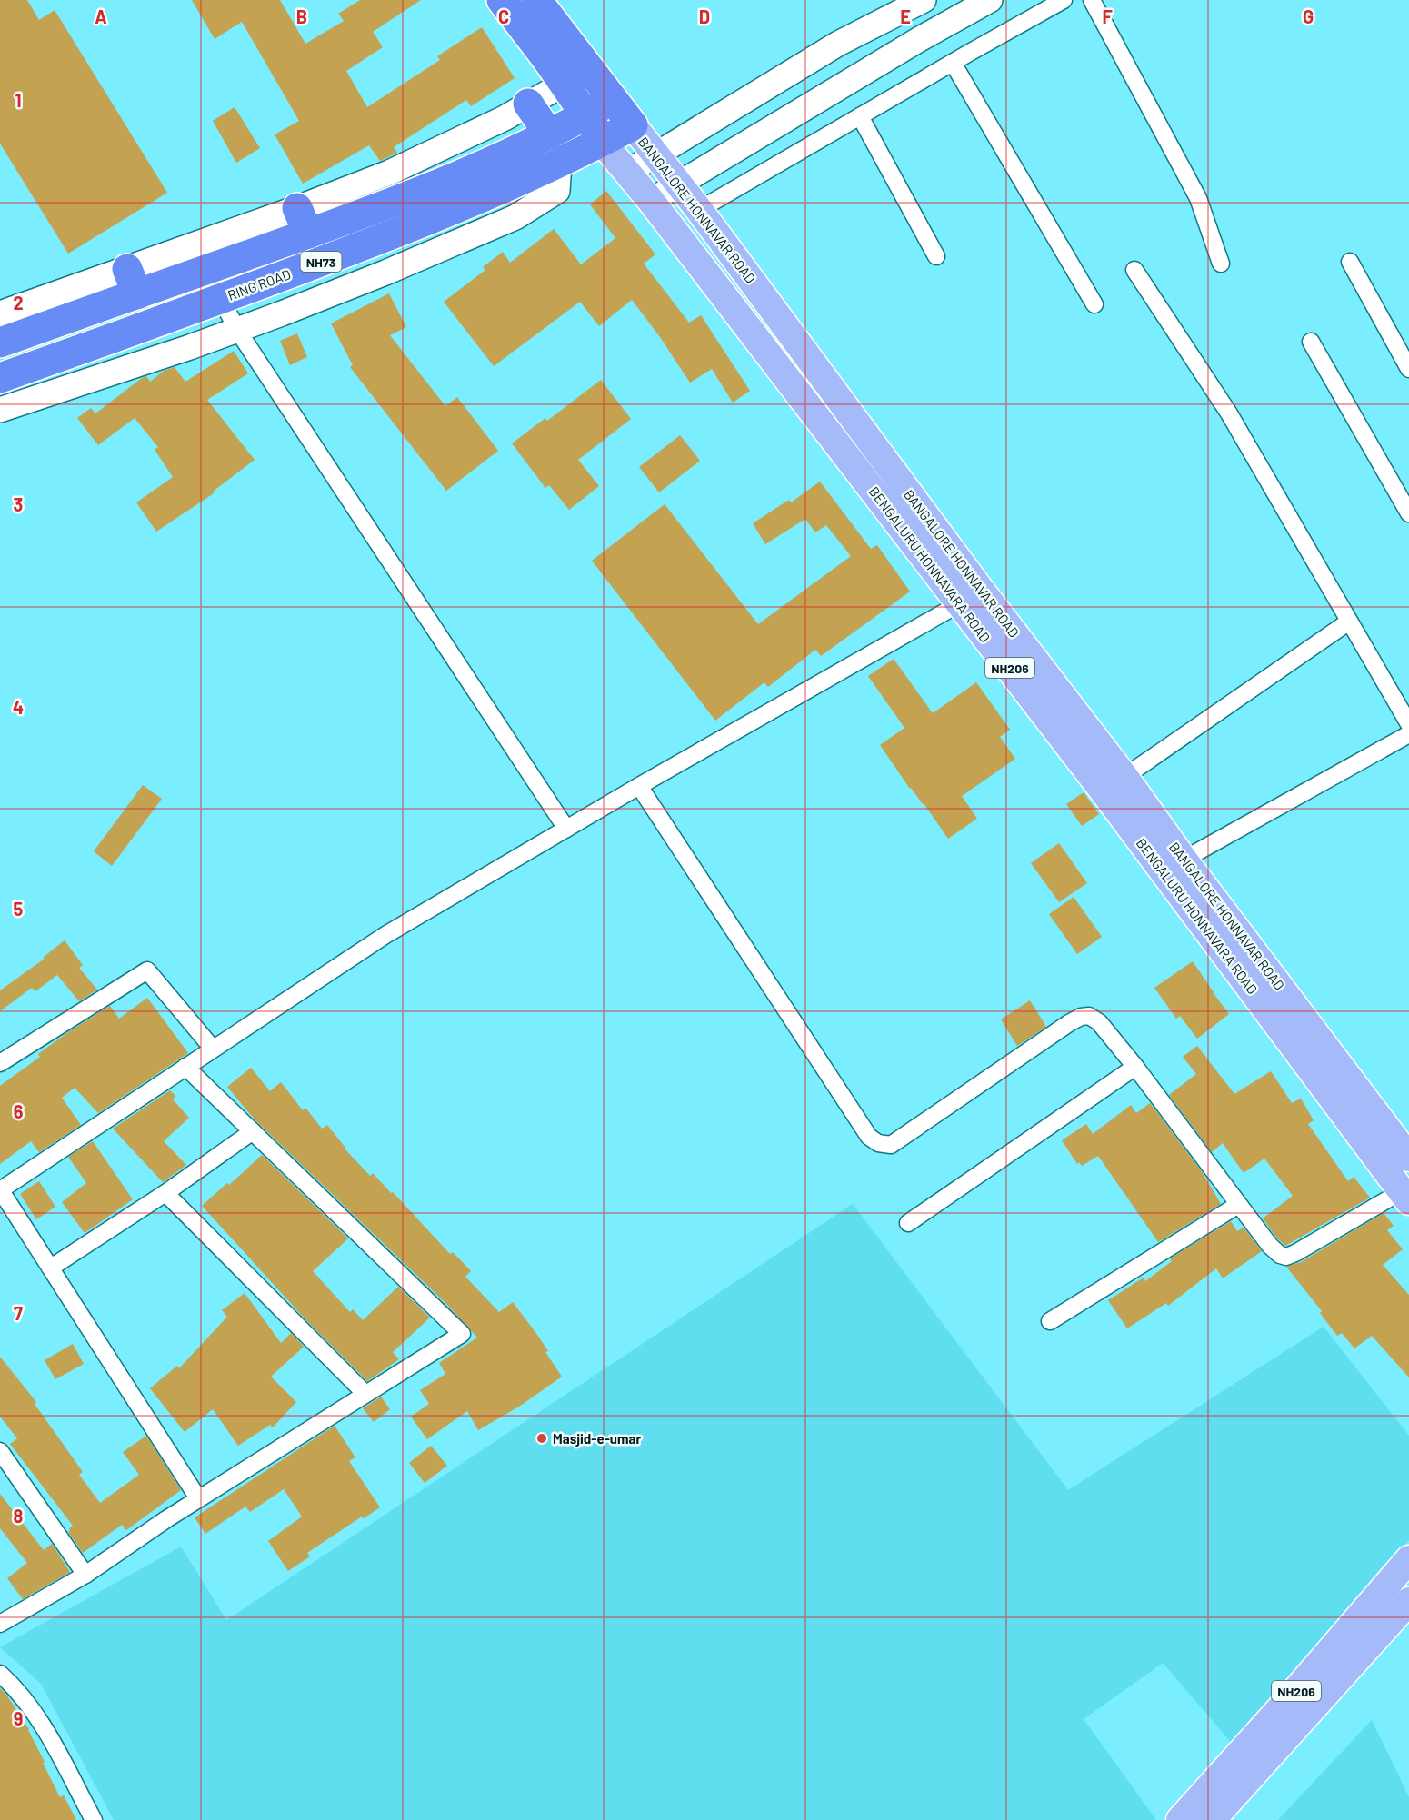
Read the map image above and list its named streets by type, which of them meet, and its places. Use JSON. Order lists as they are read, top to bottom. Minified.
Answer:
{"streets":{"highway":["NH73","RING ROAD"],"main road":["BANGALORE HONNAVAR ROAD","BENGALURU HONNAVARA ROAD","NH206"]},"crossings":[["BANGALORE HONNAVAR ROAD","RING ROAD"],["RING ROAD","BENGALURU HONNAVARA ROAD"]],"places":["Masjid-e-umar"],"grid":{"columns":["A","B","C","D","E","F","G"],"rows":["1","2","3","4","5","6","7","8","9"]}}
